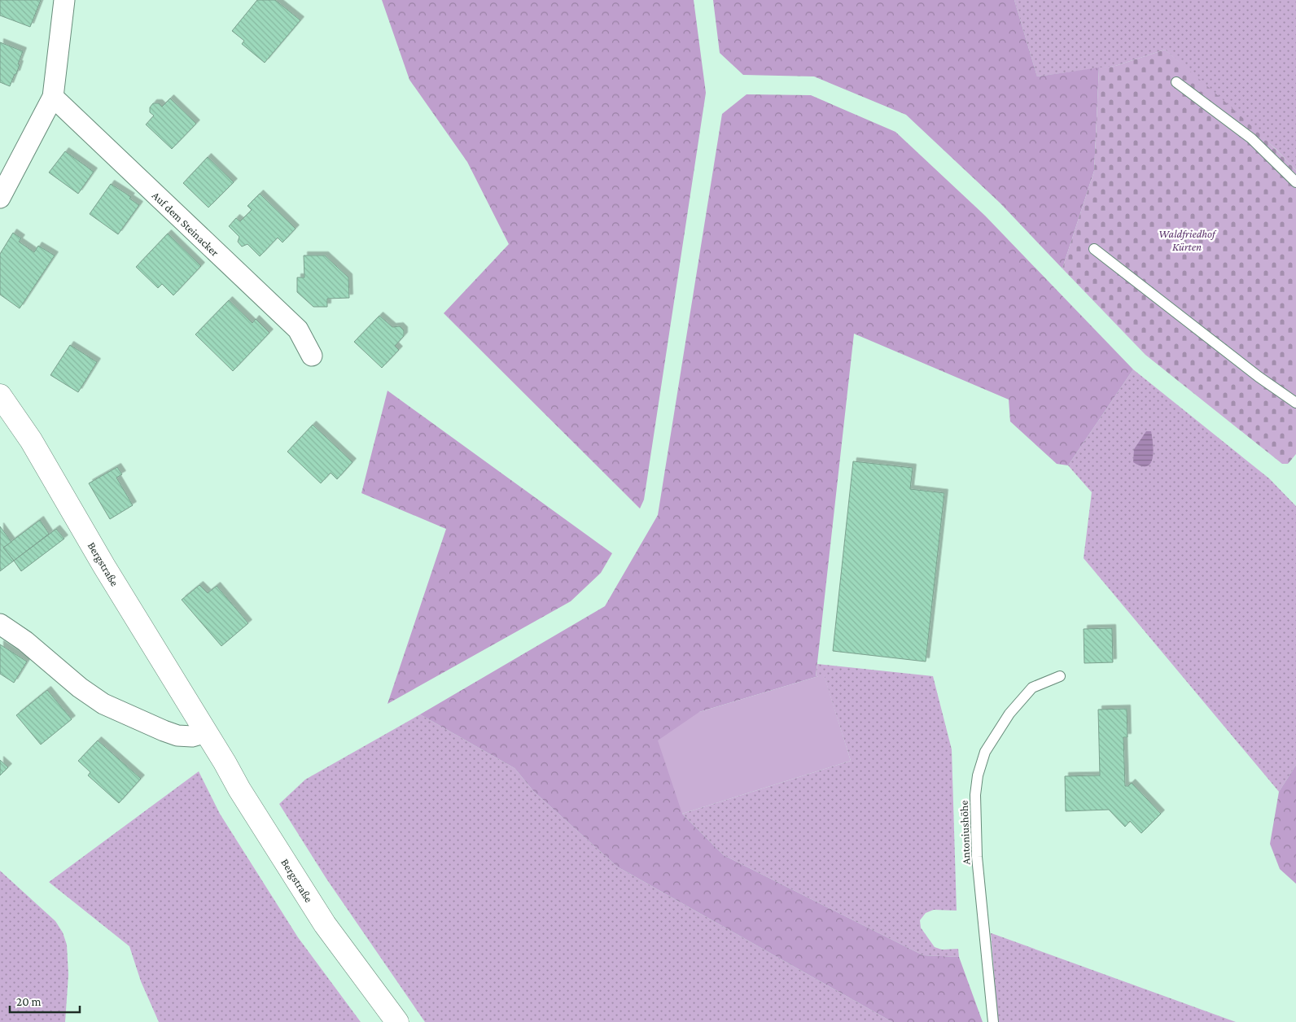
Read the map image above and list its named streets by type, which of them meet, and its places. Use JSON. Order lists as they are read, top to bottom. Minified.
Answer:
{"streets":{"main road":["Bergstraße"],"street":["Auf dem Steinacker"],"lane":["Antoniushöhe"]},"parks":["Waldfriedhof Kürten"],"scale_bar":"20 m"}
